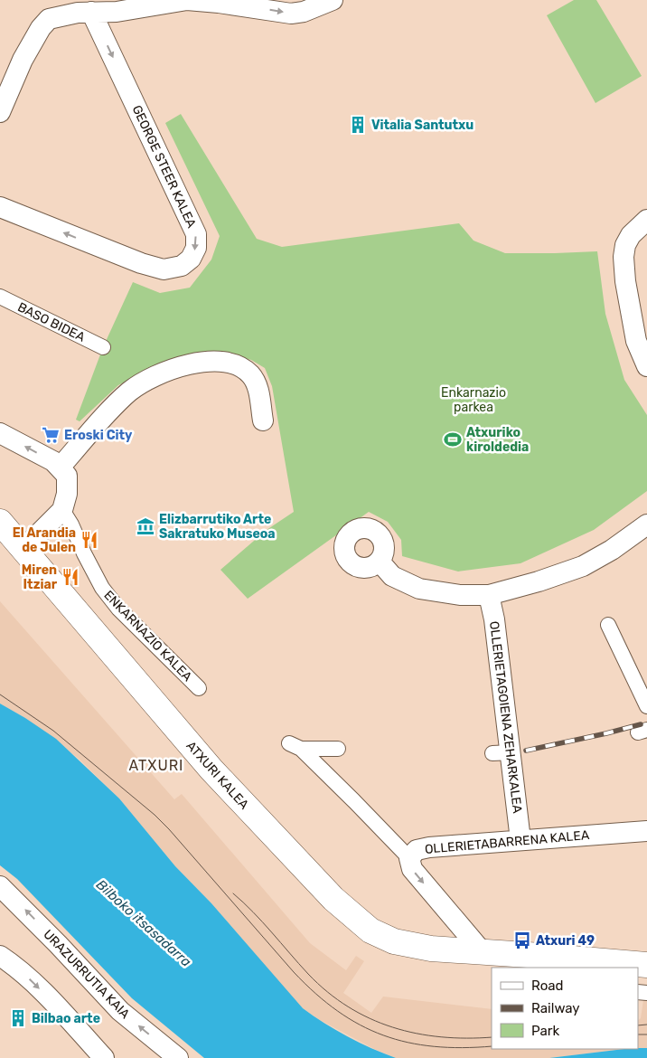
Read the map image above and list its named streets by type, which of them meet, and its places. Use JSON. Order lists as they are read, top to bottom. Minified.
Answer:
{"streets":{"street":["GEORGE STEER KALEA","BASO BIDEA","ENKARNAZIO KALEA","OLLERIETAGOIENA ZEHARKALEA","ATXURI KALEA","OLLERIETABARRENA KALEA","URAZURRUTIA KAIA"]},"crossings":[["OLLERIETAGOIENA ZEHARKALEA","OLLERIETABARRENA KALEA"],["ATXURI KALEA","OLLERIETABARRENA KALEA"]],"districts":["ATXURI"],"water":["Bilboko itsasadarra"],"parks":["Enkarnazio parkea"],"places":{"building":["Vitalia Santutxu","Bilbao arte"],"supermarket":["Eroski City"],"sports":["Atxuriko kiroldedia"],"museum":["Elizbarrutiko Arte Sakratuko Museoa"],"restaurant":["El Arandia de Julen","Miren Itziar"],"bus stop":["Atxuri 49"]},"legend":["Road","Railway","Park"]}
